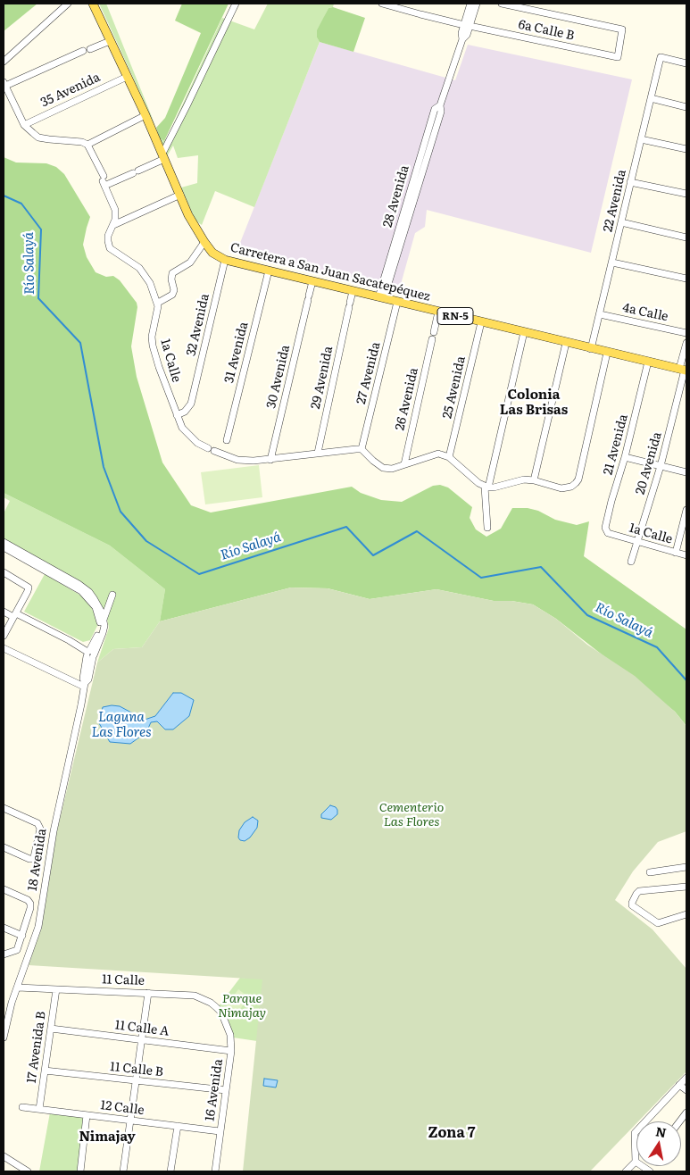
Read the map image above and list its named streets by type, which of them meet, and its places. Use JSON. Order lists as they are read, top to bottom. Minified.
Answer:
{"streets":{"main road":["Carretera a San Juan Sacatepéquez","RN-5"],"street":["6a Calle B","35 Avenida","28 Avenida","22 Avenida","4a Calle","32 Avenida","31 Avenida","1a Calle","27 Avenida","30 Avenida","29 Avenida","25 Avenida","26 Avenida","21 Avenida","20 Avenida","18 Avenida","11 Calle","11 Calle A","17 Avenida B","11 Calle B","16 Avenida","12 Calle"]},"crossings":[["6a Calle B","28 Avenida"],["35 Avenida","Carretera a San Juan Sacatepéquez"],["28 Avenida","Carretera a San Juan Sacatepéquez"],["22 Avenida","Carretera a San Juan Sacatepéquez"],["22 Avenida","4a Calle"],["Carretera a San Juan Sacatepéquez","32 Avenida"],["Carretera a San Juan Sacatepéquez","31 Avenida"],["Carretera a San Juan Sacatepéquez","27 Avenida"],["Carretera a San Juan Sacatepéquez","30 Avenida"],["Carretera a San Juan Sacatepéquez","29 Avenida"],["Carretera a San Juan Sacatepéquez","25 Avenida"],["Carretera a San Juan Sacatepéquez","21 Avenida"],["Carretera a San Juan Sacatepéquez","20 Avenida"],["32 Avenida","1a Calle"],["1a Calle","27 Avenida"],["1a Calle","30 Avenida"],["1a Calle","29 Avenida"],["1a Calle","21 Avenida"],["1a Calle","20 Avenida"],["18 Avenida","11 Calle"],["11 Calle","17 Avenida B"],["11 Calle","16 Avenida"],["11 Calle A","17 Avenida B"],["11 Calle A","16 Avenida"],["17 Avenida B","11 Calle B"],["17 Avenida B","12 Calle"],["11 Calle B","16 Avenida"],["16 Avenida","12 Calle"]],"districts":["Colonia Las Brisas","Zona 7","Nimajay"],"water":["Río Salayá","Laguna Las Flores"],"parks":["Cementerio Las Flores","Parque Nimajay"],"north":"top"}
